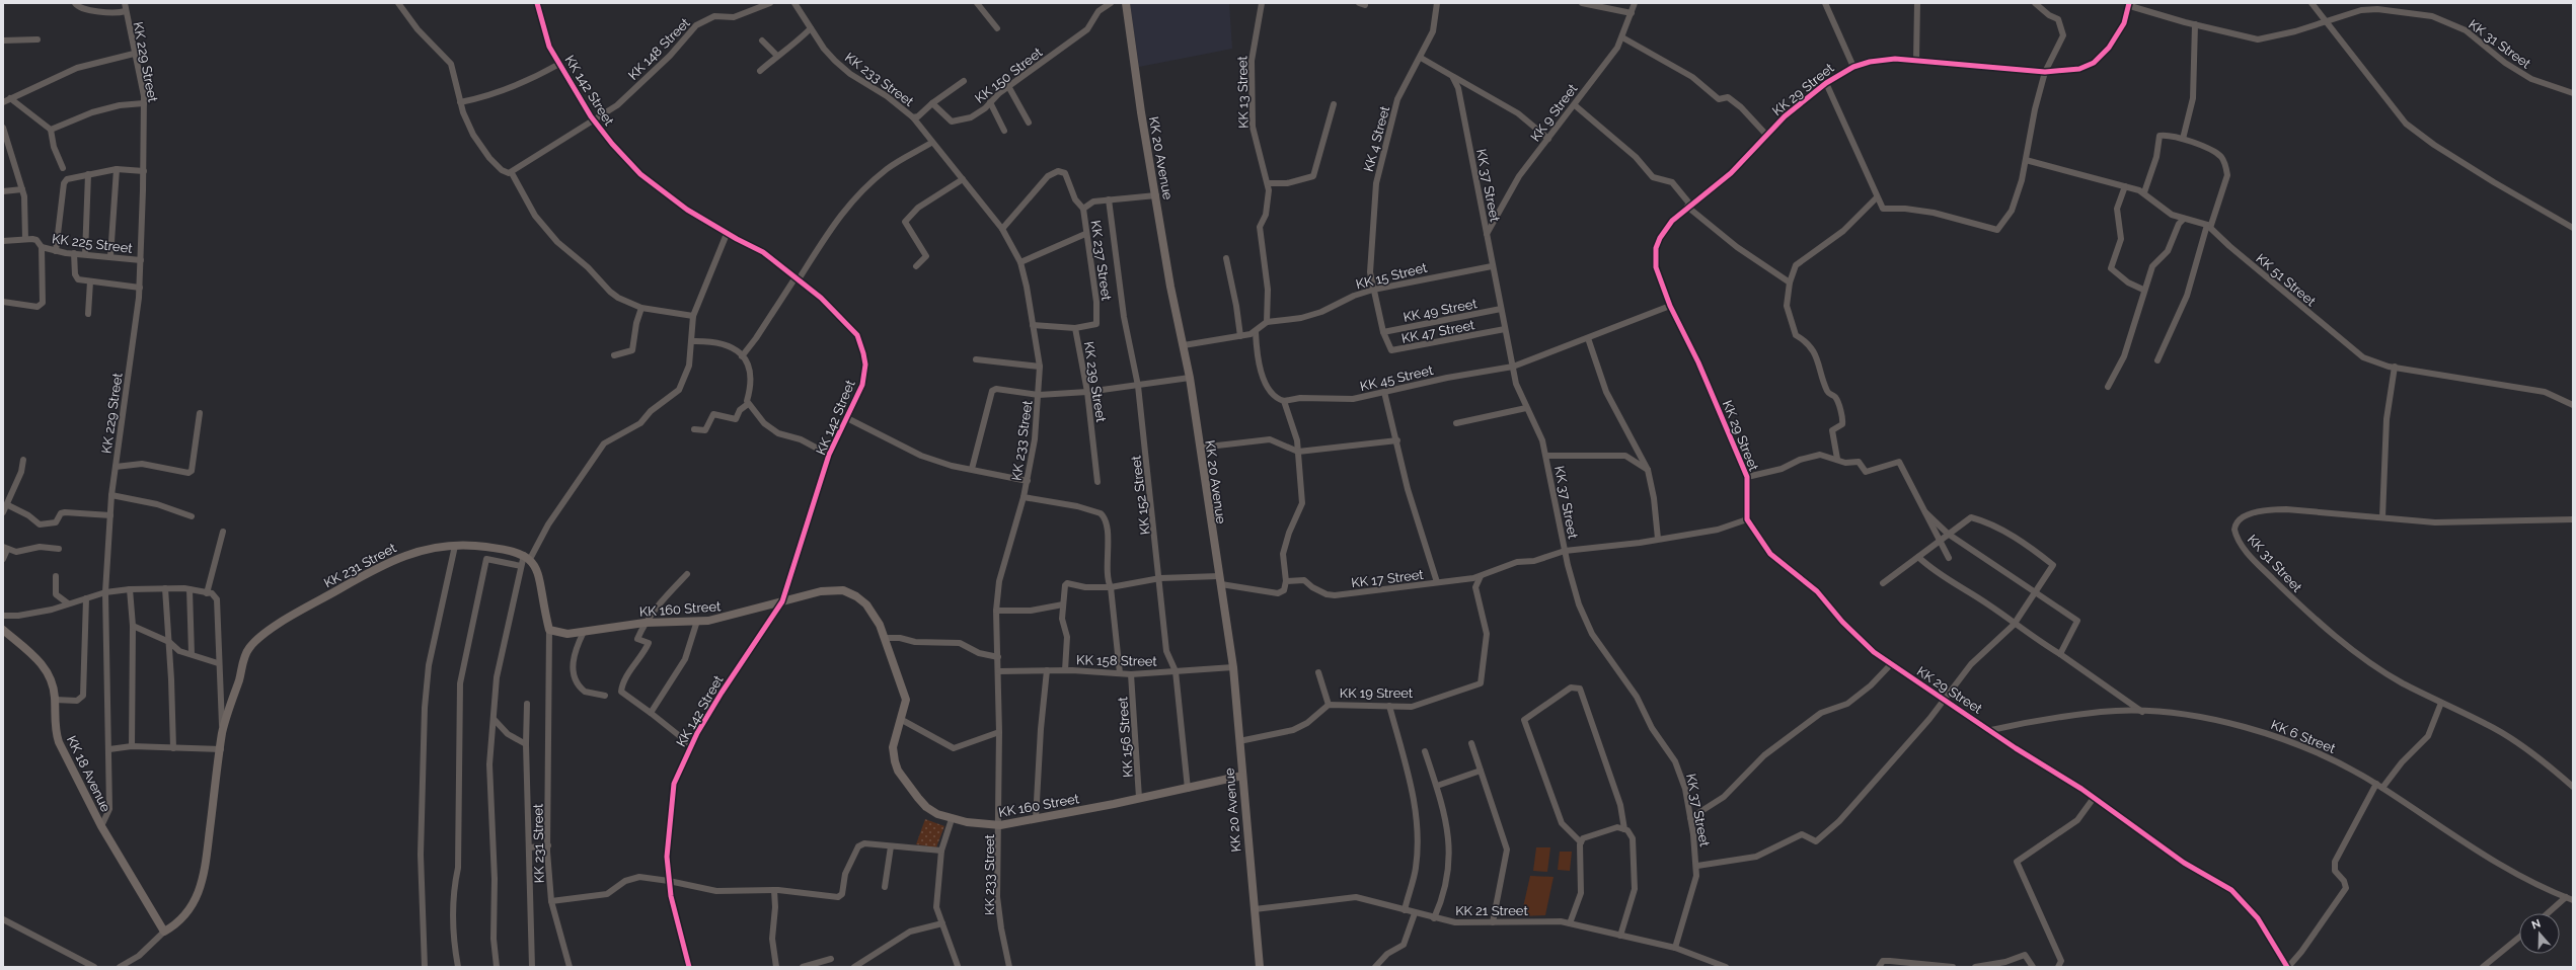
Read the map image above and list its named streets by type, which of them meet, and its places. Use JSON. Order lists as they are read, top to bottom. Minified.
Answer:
{"streets":{"main road":["KK 20 Avenue","KK 231 Street","KK 160 Street","KK 18 Avenue"],"street":["KK 31 Street","KK 148 Street","KK 229 Street","KK 150 Street","KK 233 Street","KK 29 Street","KK 142 Street","KK 13 Street","KK 9 Street","KK 4 Street","KK 37 Street","KK 225 Street","KK 237 Street","KK 15 Street","KK 51 Street","KK 49 Street","KK 47 Street","KK 45 Street","KK 239 Street","KK 152 Street","KK 17 Street","KK 158 Street","KK 19 Street","KK 6 Street","KK 156 Street","KK 21 Street"]},"crossings":[["KK 31 Street","KK 29 Street"],["KK 148 Street","KK 142 Street"],["KK 229 Street","KK 225 Street"],["KK 229 Street","KK 18 Avenue"],["KK 233 Street","KK 237 Street"],["KK 233 Street","KK 239 Street"],["KK 233 Street","KK 160 Street"],["KK 233 Street","KK 158 Street"],["KK 29 Street","KK 45 Street"],["KK 29 Street","KK 17 Street"],["KK 29 Street","KK 6 Street"],["KK 142 Street","KK 160 Street"],["KK 13 Street","KK 15 Street"],["KK 9 Street","KK 37 Street"],["KK 4 Street","KK 15 Street"],["KK 4 Street","KK 47 Street"],["KK 20 Avenue","KK 160 Street"],["KK 20 Avenue","KK 158 Street"],["KK 20 Avenue","KK 19 Street"],["KK 20 Avenue","KK 21 Street"],["KK 37 Street","KK 15 Street"],["KK 37 Street","KK 49 Street"],["KK 37 Street","KK 47 Street"],["KK 37 Street","KK 45 Street"],["KK 37 Street","KK 17 Street"],["KK 37 Street","KK 21 Street"],["KK 237 Street","KK 239 Street"],["KK 15 Street","KK 47 Street"],["KK 49 Street","KK 47 Street"],["KK 152 Street","KK 160 Street"],["KK 152 Street","KK 158 Street"],["KK 231 Street","KK 160 Street"],["KK 231 Street","KK 18 Avenue"],["KK 17 Street","KK 19 Street"],["KK 160 Street","KK 156 Street"],["KK 158 Street","KK 156 Street"]],"north":"top"}
